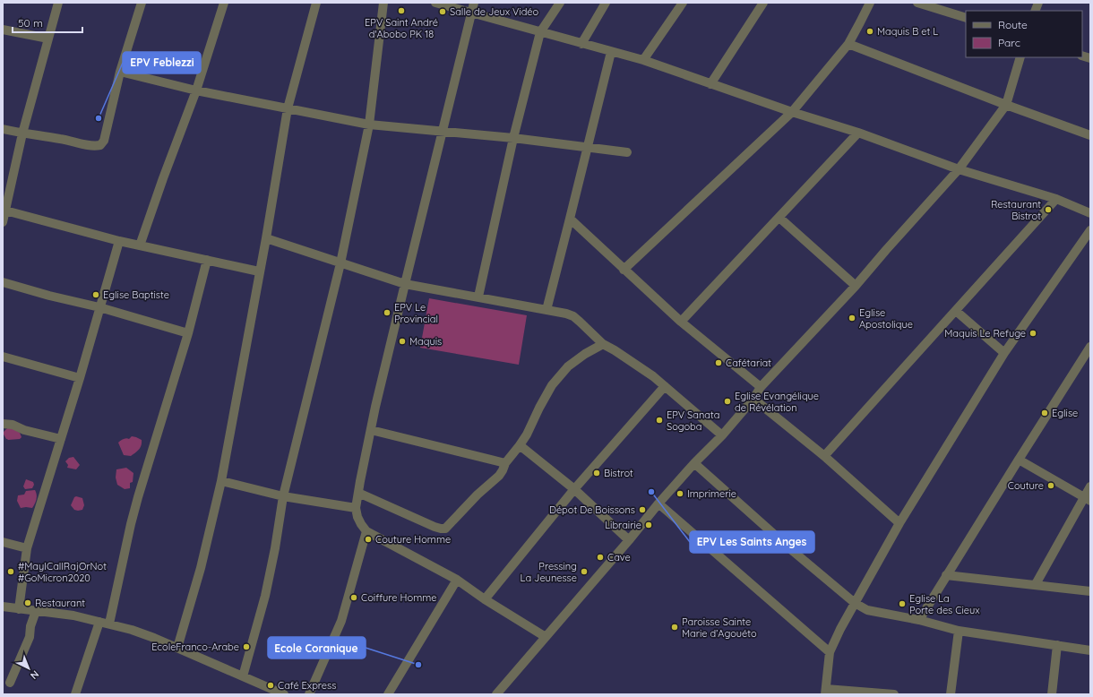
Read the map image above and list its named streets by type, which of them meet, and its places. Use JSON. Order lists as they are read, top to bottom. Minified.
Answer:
{"places":["EPV Saint André d'Abobo PK 18","Salle de Jeux Vidéo","Maquis B et L","EPV Feblezzi","Restaurant Bistrot","Eglise Baptiste","EPV Le Provincial","Eglise Apostolique","Maquis Le Refuge","Maquis","Cafétariat","Eglise Evangélique de Révélation","Eglise","EPV Sanata Sogoba","Bistrot","Couture","EPV Les Saints Anges","Imprimerie","Dépot De Boissons","Librairie","Couture Homme","Cave","#MayICallRajOrNot #GoMicron2020","Pressing La Jeunesse","Coiffure Homme","Restaurant","Eglise La Porte des Cieux","Paroisse Sainte Marie d’Agouéto","EcoleFranco-Arabe","Ecole Coranique","Café Express"],"legend":["Route","Parc"],"scale_bar":"50 m","north":"bottom right"}
